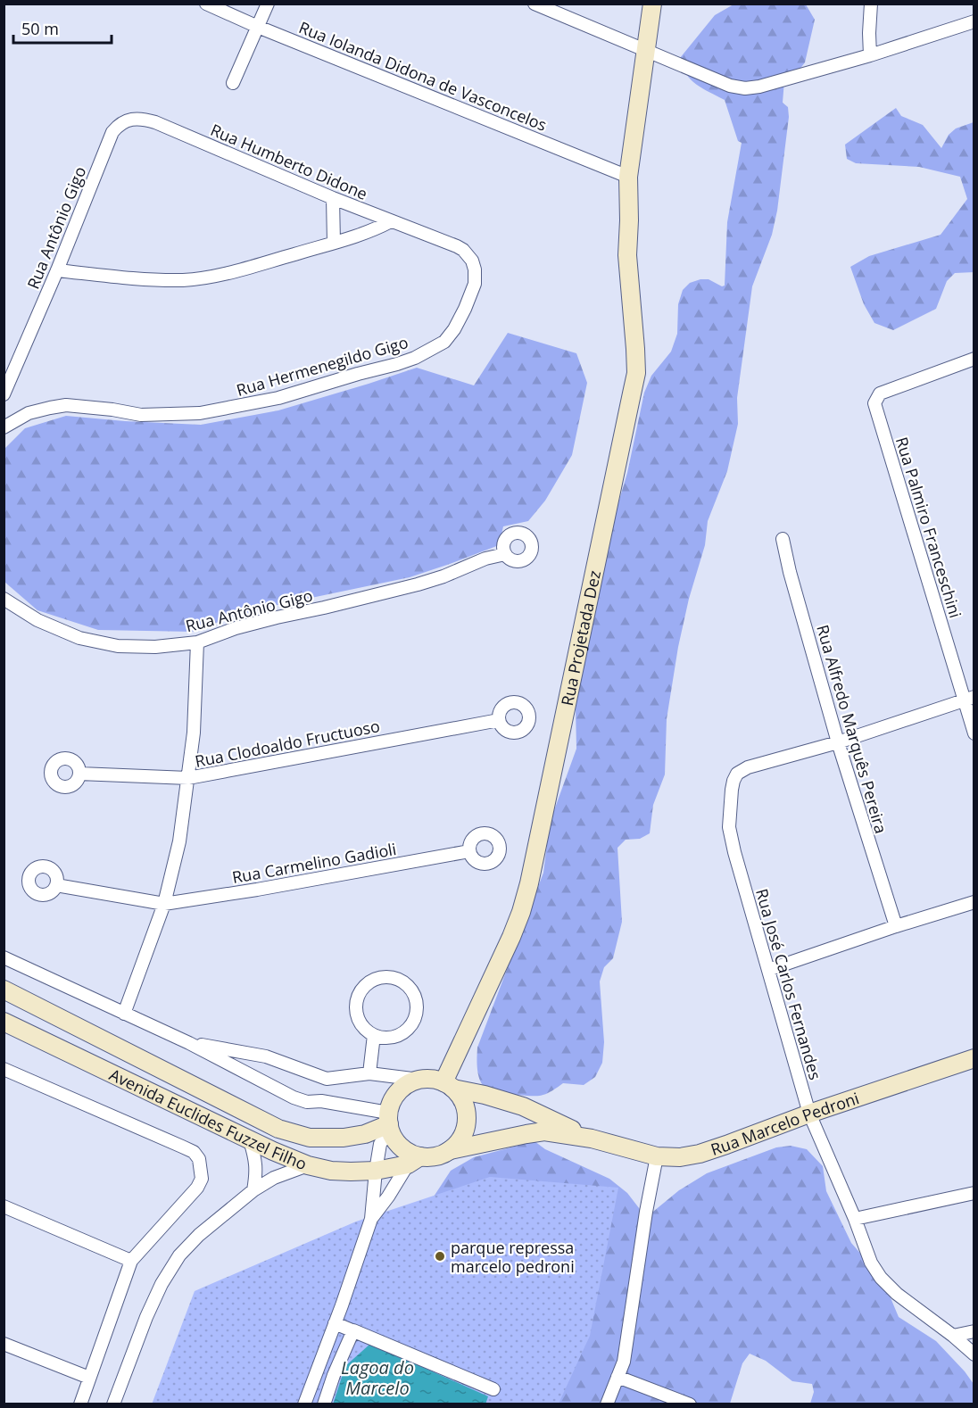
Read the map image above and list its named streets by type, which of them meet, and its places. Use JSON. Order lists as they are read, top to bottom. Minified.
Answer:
{"streets":{"street":["Rua Iolanda Didona de Vasconcelos","Rua Humberto Didone","Rua Antônio Gigo","Rua Hermenegildo Gigo","Rua Palmiro Franceschini","Rua Projetada Dez","Rua Alfredo Marquês Pereira","Rua Clodoaldo Fructuoso","Rua Carmelino Gadioli","Rua José Carlos Fernandes","Avenida Euclides Fuzzel Filho","Rua Marcelo Pedroni"]},"crossings":[["Rua Iolanda Didona de Vasconcelos","Rua Projetada Dez"],["Rua Humberto Didone","Rua Antônio Gigo"],["Rua Humberto Didone","Rua Hermenegildo Gigo"],["Rua Projetada Dez","Avenida Euclides Fuzzel Filho"],["Rua Projetada Dez","Rua Marcelo Pedroni"],["Rua Alfredo Marquês Pereira","Rua José Carlos Fernandes"],["Rua José Carlos Fernandes","Rua Marcelo Pedroni"],["Avenida Euclides Fuzzel Filho","Rua Marcelo Pedroni"]],"water":["Lagoa do Marcelo"],"places":["parque repressa marcelo pedroni"],"scale_bar":"50 m"}
